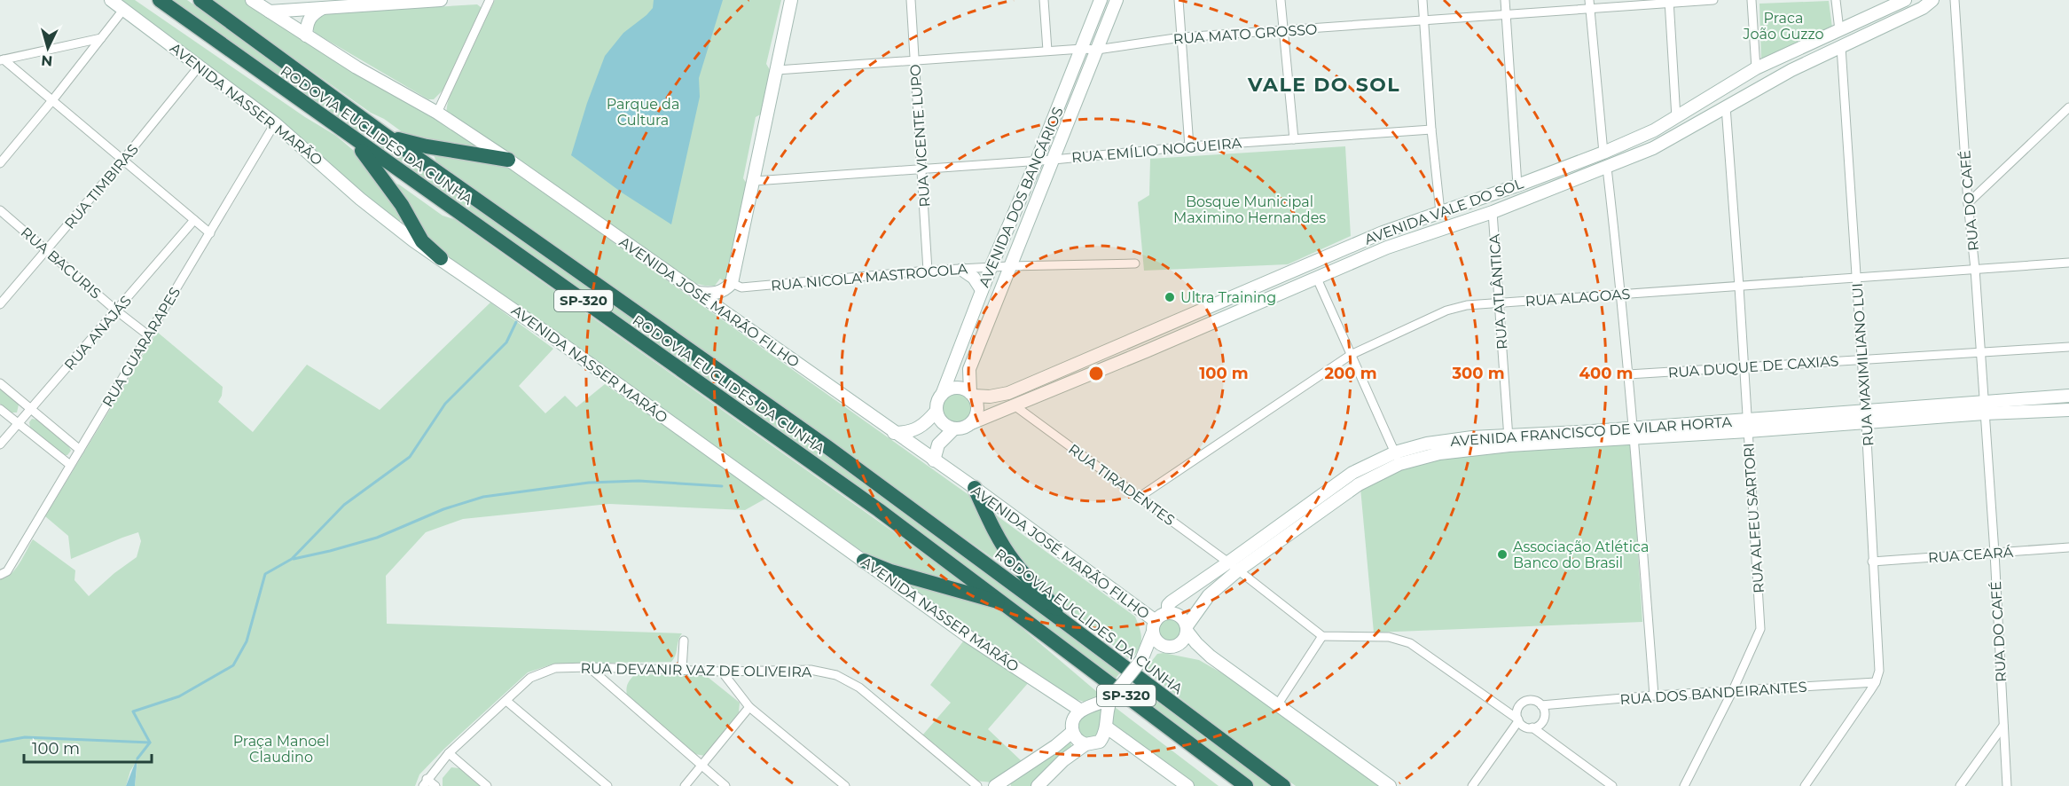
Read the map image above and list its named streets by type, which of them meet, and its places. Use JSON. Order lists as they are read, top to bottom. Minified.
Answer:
{"streets":{"highway":["RODOVIA EUCLIDES DA CUNHA","SP-320"],"main road":["AVENIDA NASSER MARÃO","AVENIDA DOS BANCÁRIOS","AVENIDA VALE DO SOL","AVENIDA JOSÉ MARÃO FILHO","AVENIDA FRANCISCO DE VILAR HORTA"],"street":["RUA MATO GROSSO","RUA VICENTE LUPO","RUA EMÍLIO NOGUEIRA","RUA TIMBIRAS","RUA DO CAFÉ","RUA BACURIS","RUA NICOLA MASTROCOLA","RUA ATLÂNTICA","RUA ALAGOAS","RUA ANAJÁS","RUA GUARARAPES","RUA MAXIMILIANO LUI","RUA DUQUE DE CAXIAS","RUA TIRADENTES","RUA ALFEU SARTORI","RUA CEARÁ","RUA DEVANIR VAZ DE OLIVEIRA","RUA DOS BANDEIRANTES"]},"crossings":[["RUA MATO GROSSO","RUA VICENTE LUPO"],["RUA MATO GROSSO","AVENIDA DOS BANCÁRIOS"],["AVENIDA NASSER MARÃO","RUA TIMBIRAS"],["AVENIDA NASSER MARÃO","RUA GUARARAPES"],["RUA VICENTE LUPO","RUA EMÍLIO NOGUEIRA"],["RUA VICENTE LUPO","RUA NICOLA MASTROCOLA"],["RUA EMÍLIO NOGUEIRA","AVENIDA DOS BANCÁRIOS"],["RUA TIMBIRAS","RUA BACURIS"],["AVENIDA DOS BANCÁRIOS","AVENIDA VALE DO SOL"],["AVENIDA DOS BANCÁRIOS","RUA NICOLA MASTROCOLA"],["RUA DO CAFÉ","RUA ALAGOAS"],["RUA DO CAFÉ","RUA DUQUE DE CAXIAS"],["RUA DO CAFÉ","AVENIDA FRANCISCO DE VILAR HORTA"],["RUA DO CAFÉ","RUA CEARÁ"],["AVENIDA VALE DO SOL","RUA ATLÂNTICA"],["AVENIDA VALE DO SOL","RUA MAXIMILIANO LUI"],["AVENIDA VALE DO SOL","RUA TIRADENTES"],["AVENIDA VALE DO SOL","RUA ALFEU SARTORI"],["RUA BACURIS","RUA ANAJÁS"],["RUA BACURIS","RUA GUARARAPES"],["RUA ATLÂNTICA","RUA ALAGOAS"],["RUA ATLÂNTICA","AVENIDA FRANCISCO DE VILAR HORTA"],["RUA ALAGOAS","RUA MAXIMILIANO LUI"],["RUA ALAGOAS","RUA TIRADENTES"],["RUA ALAGOAS","RUA ALFEU SARTORI"],["AVENIDA JOSÉ MARÃO FILHO","AVENIDA FRANCISCO DE VILAR HORTA"],["RUA MAXIMILIANO LUI","RUA DUQUE DE CAXIAS"],["RUA MAXIMILIANO LUI","AVENIDA FRANCISCO DE VILAR HORTA"],["RUA MAXIMILIANO LUI","RUA CEARÁ"],["RUA MAXIMILIANO LUI","RUA DOS BANDEIRANTES"],["RUA DUQUE DE CAXIAS","RUA ALFEU SARTORI"],["AVENIDA FRANCISCO DE VILAR HORTA","RUA TIRADENTES"],["AVENIDA FRANCISCO DE VILAR HORTA","RUA ALFEU SARTORI"],["RUA ALFEU SARTORI","RUA DOS BANDEIRANTES"]],"districts":["VALE DO SOL"],"parks":["Praca João Guzzo","Parque da Cultura","Bosque Municipal Maximino Hernandes","Praça Manoel Claudino"],"places":["Ultra Training","Associação Atlética Banco do Brasil"],"scale_bar":"100 m","north":"bottom","rings":["100 m","200 m","300 m","400 m"]}
